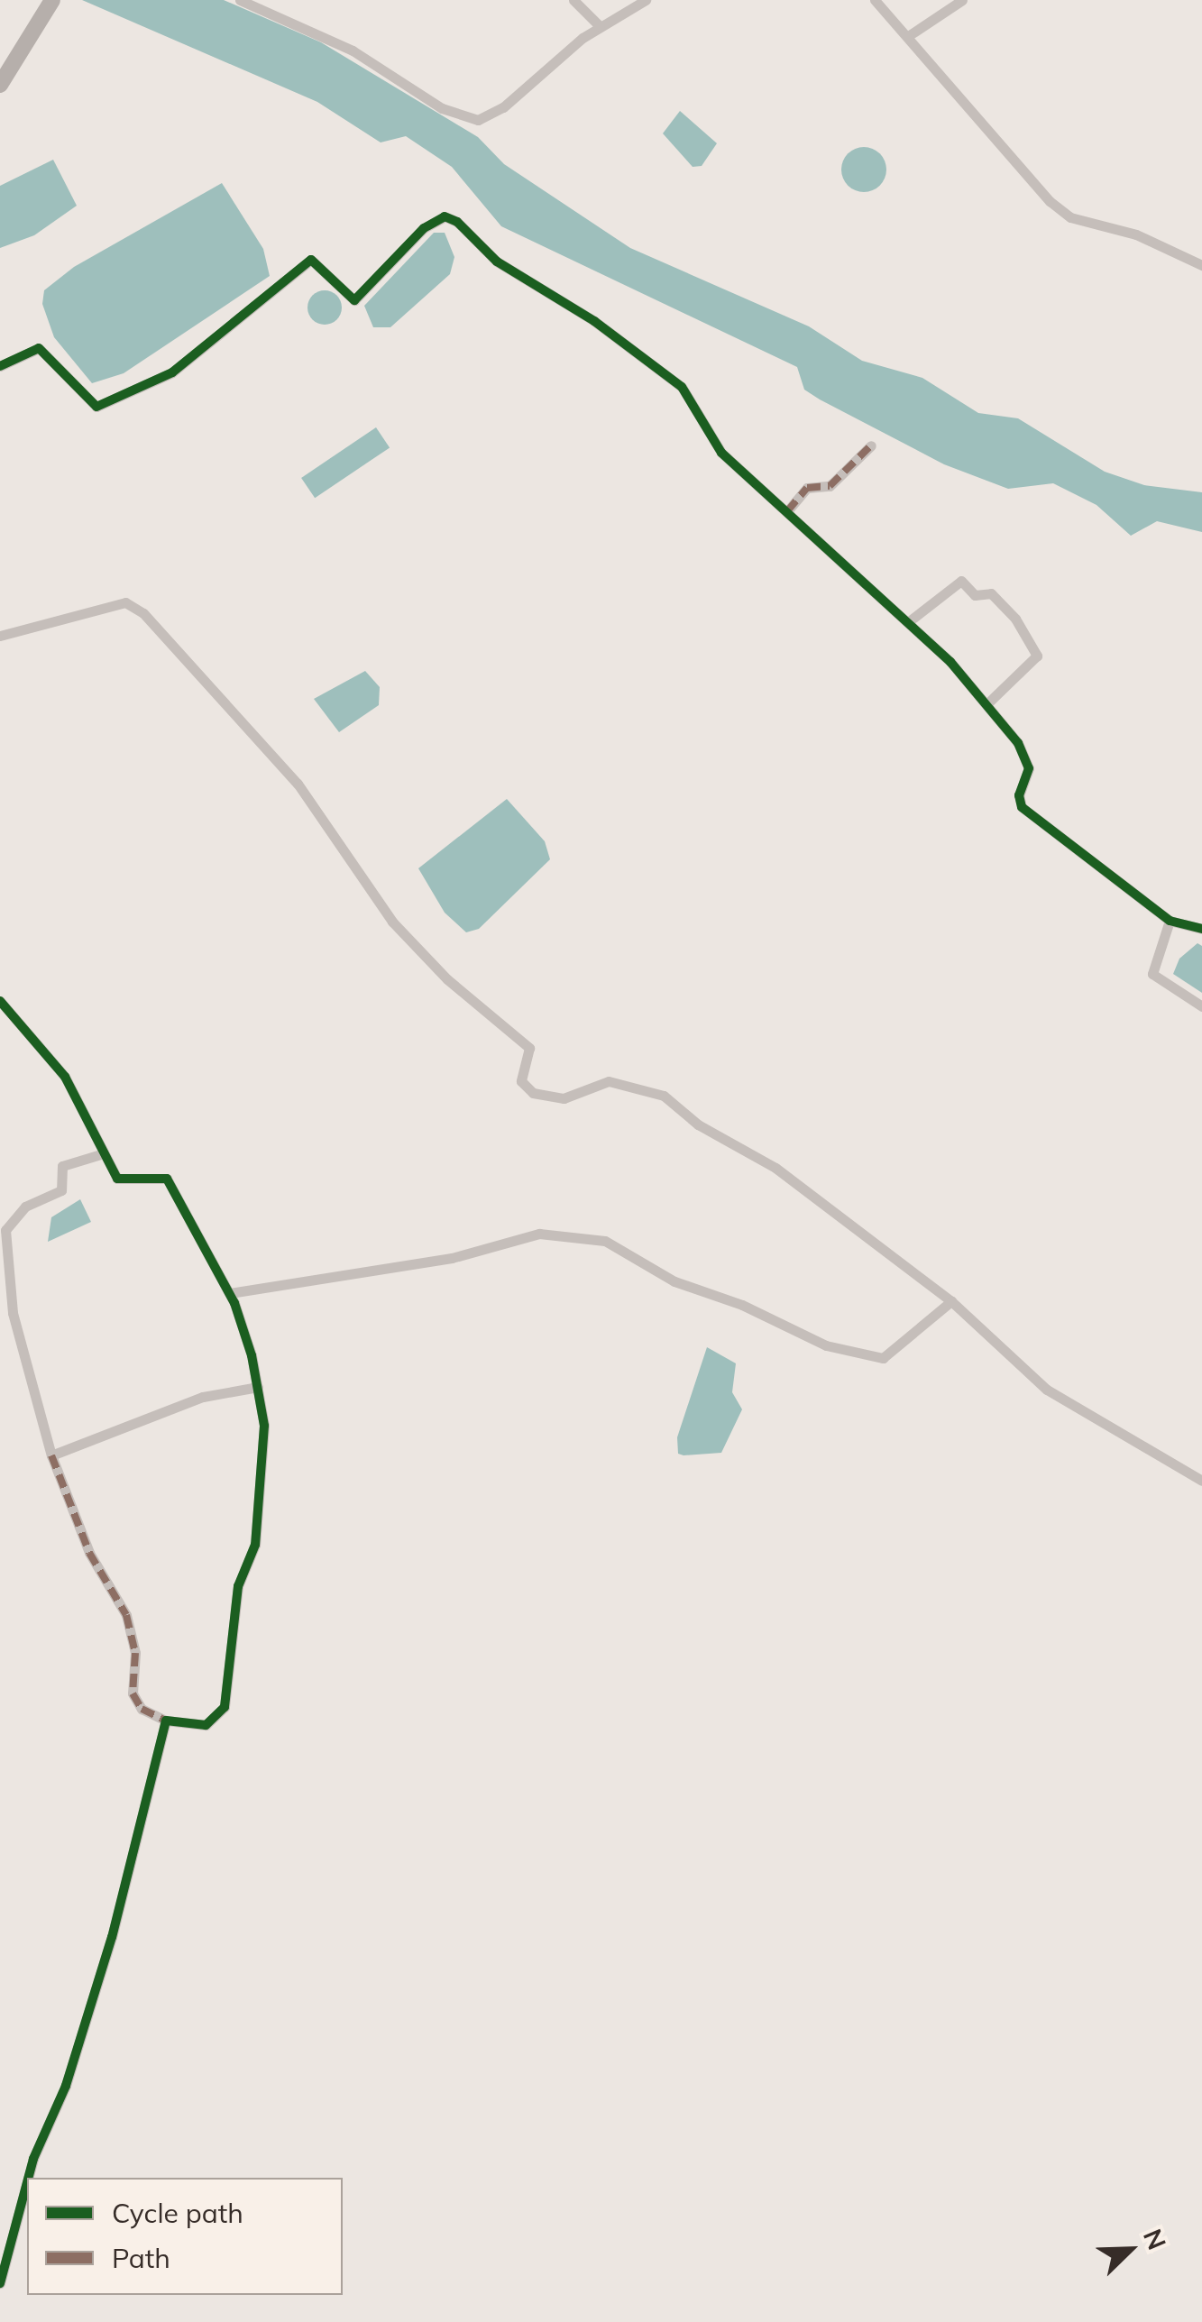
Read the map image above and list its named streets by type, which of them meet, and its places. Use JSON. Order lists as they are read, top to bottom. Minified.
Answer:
{"legend":["Cycle path","Path"],"north":"top right"}
